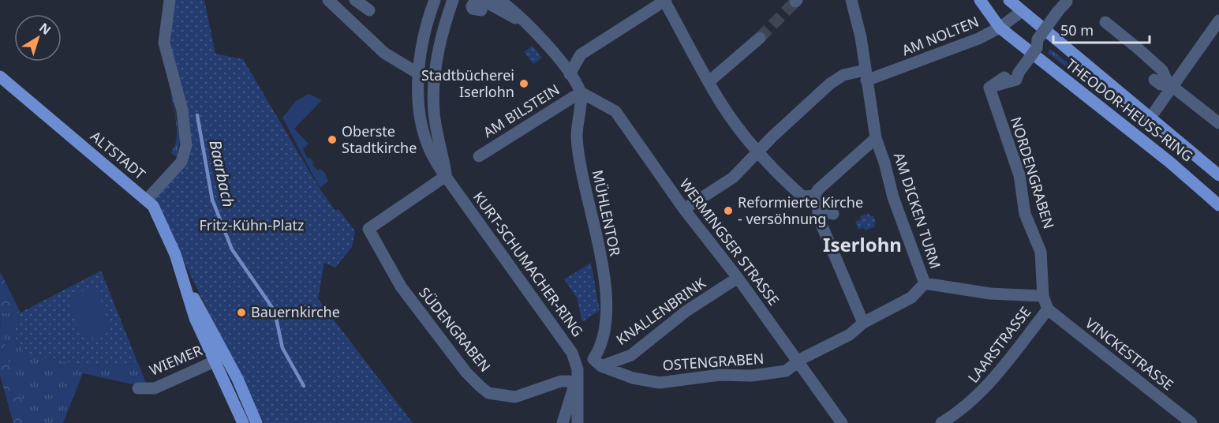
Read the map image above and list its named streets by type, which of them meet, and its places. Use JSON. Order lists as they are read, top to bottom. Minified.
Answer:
{"streets":{"main road":["THEODOR-HEUSS-RING","ALTSTADT"],"street":["AM NOLTEN","AM BILSTEIN","NORDENGRABEN","AM DICKEN TURM","MÜHLENTOR","WERMINGSER STRASSE","KURT-SCHUMACHER-RING","KNALLENBRINK","SÜDENGRABEN","LAARSTRASSE","VINCKESTRASSE","WIEMER","OSTENGRABEN"]},"crossings":[["AM NOLTEN","THEODOR-HEUSS-RING"],["AM NOLTEN","AM DICKEN TURM"],["AM NOLTEN","WERMINGSER STRASSE"],["AM BILSTEIN","MÜHLENTOR"],["AM BILSTEIN","WERMINGSER STRASSE"],["ALTSTADT","WIEMER"],["NORDENGRABEN","LAARSTRASSE"],["AM DICKEN TURM","WERMINGSER STRASSE"],["AM DICKEN TURM","OSTENGRABEN"],["MÜHLENTOR","WERMINGSER STRASSE"],["MÜHLENTOR","KNALLENBRINK"],["MÜHLENTOR","OSTENGRABEN"],["WERMINGSER STRASSE","KNALLENBRINK"],["WERMINGSER STRASSE","OSTENGRABEN"],["KURT-SCHUMACHER-RING","SÜDENGRABEN"],["KNALLENBRINK","OSTENGRABEN"],["LAARSTRASSE","VINCKESTRASSE"]],"districts":["Iserlohn"],"water":["Baarbach"],"parks":["Fritz-Kühn-Platz"],"places":["Stadtbücherei Iserlohn","Oberste Stadtkirche","Reformierte Kirche - versöhnung","Bauernkirche"],"scale_bar":"50 m","north":"top right"}
